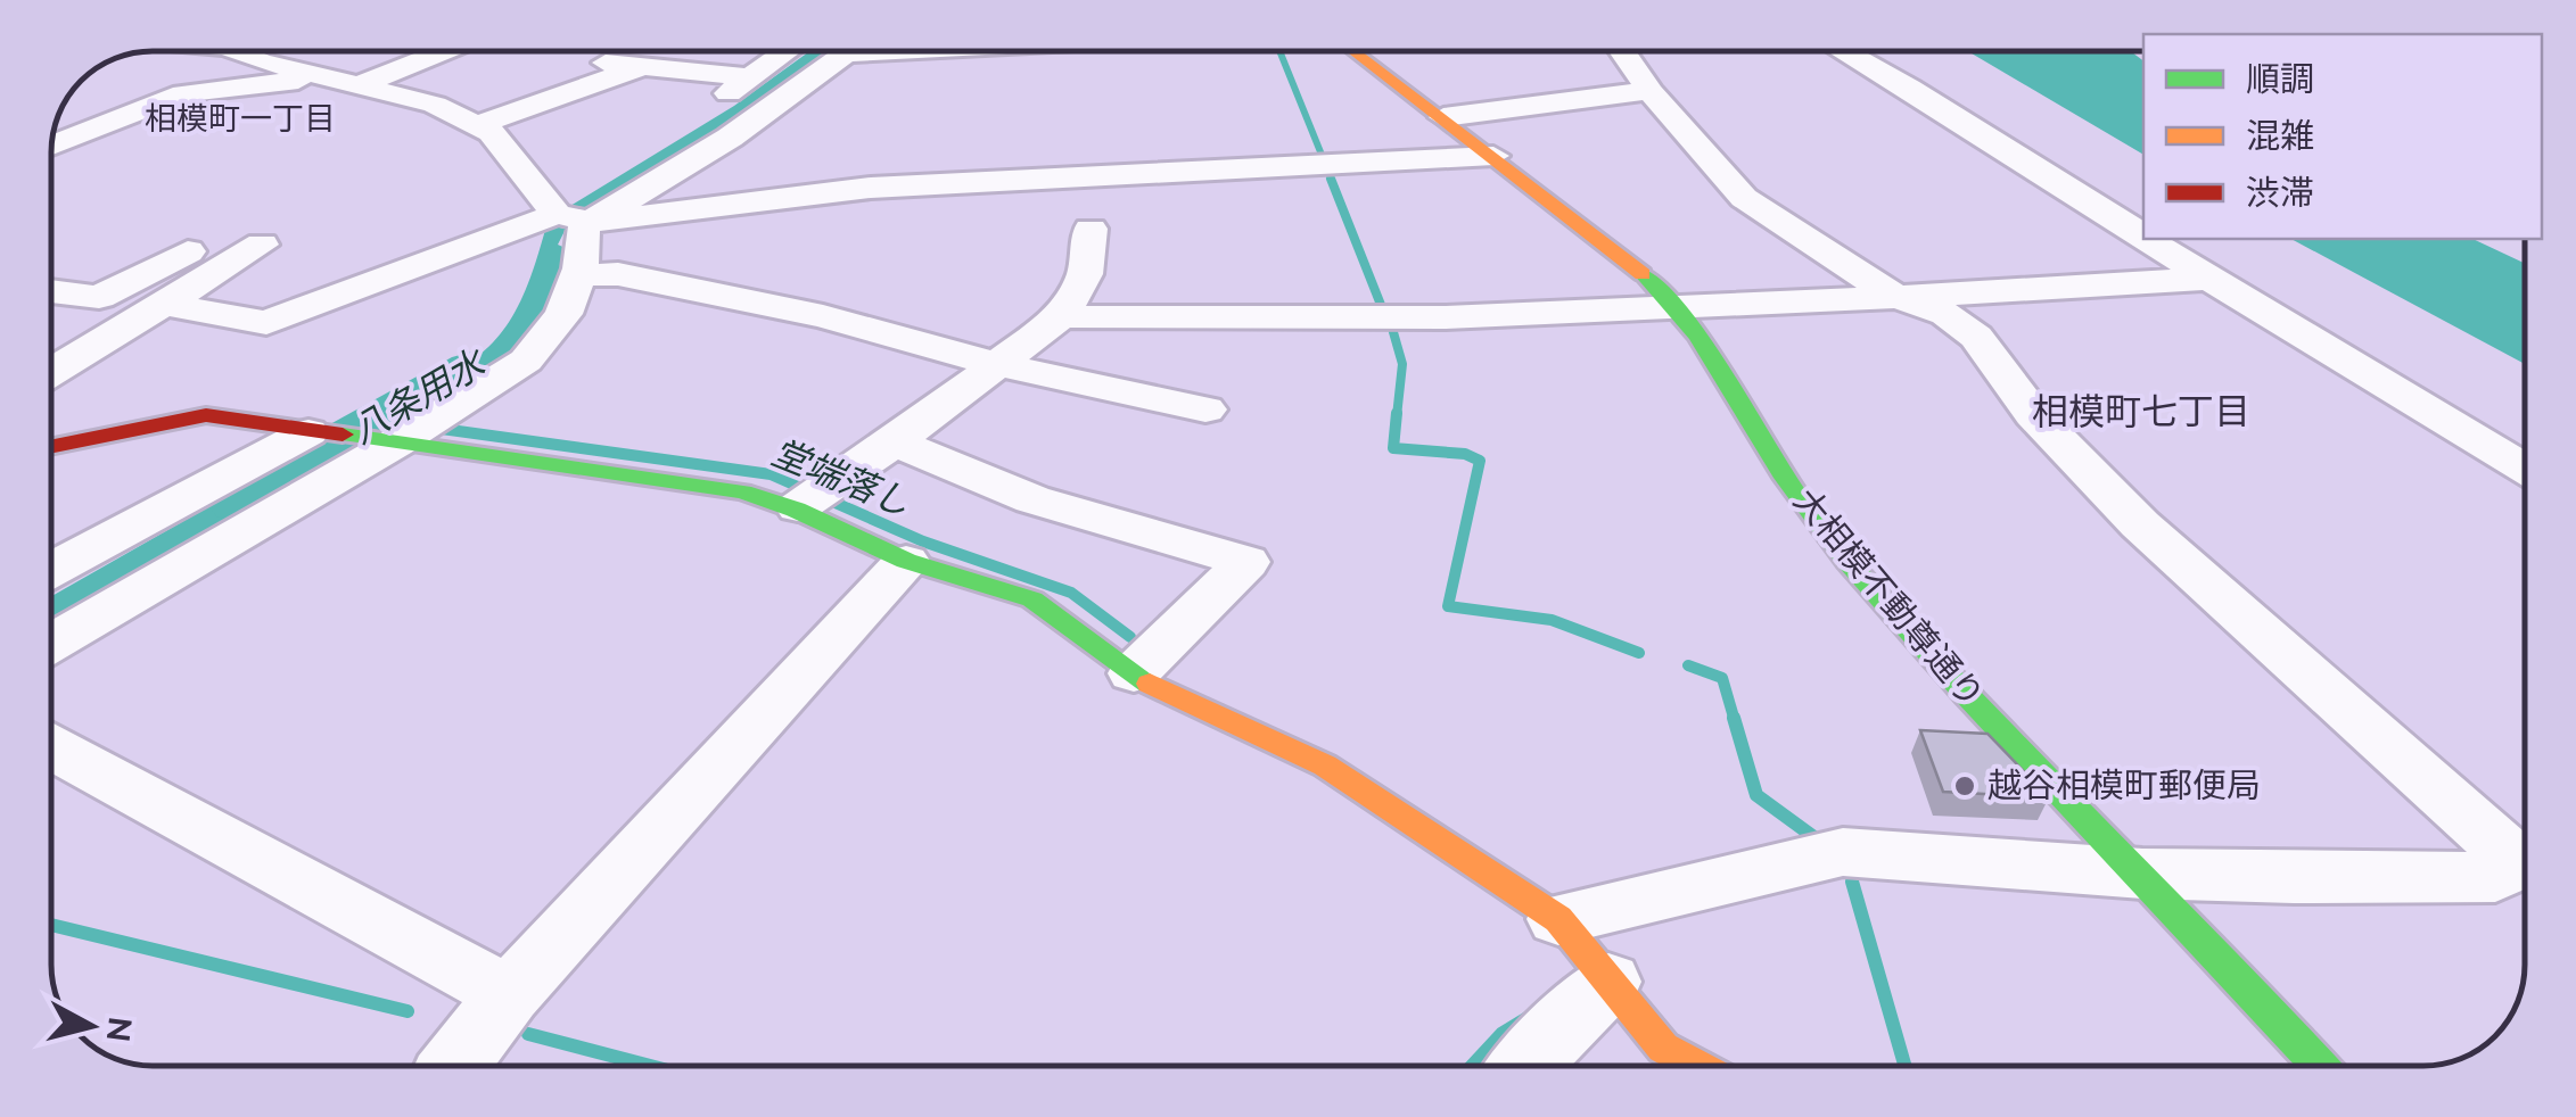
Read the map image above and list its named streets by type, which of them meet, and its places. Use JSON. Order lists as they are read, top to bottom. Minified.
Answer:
{"streets":{"street":["大相模不動尊通り"]},"districts":["相模町一丁目","相模町七丁目"],"water":["八条用水","堂端落し"],"places":["越谷相模町郵便局"],"legend":["順調","混雑","渋滞"],"north":"right"}
